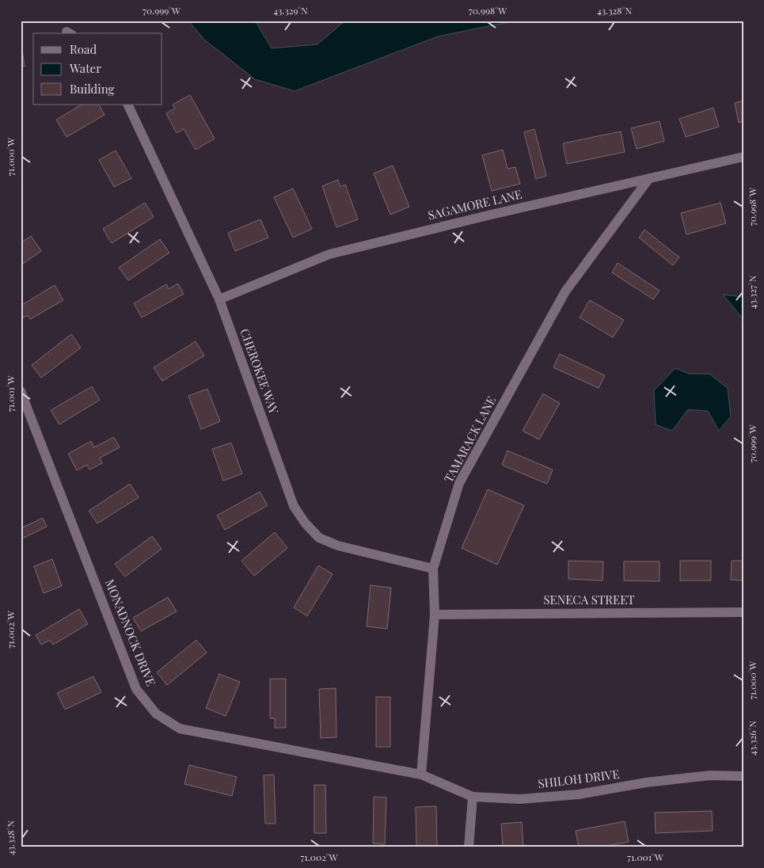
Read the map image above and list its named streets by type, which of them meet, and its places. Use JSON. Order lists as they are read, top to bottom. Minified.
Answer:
{"streets":{"street":["SAGAMORE LANE","CHEROKEE WAY","TAMARACK LANE","SENECA STREET","MONADNOCK DRIVE","SHILOH DRIVE"]},"crossings":[["SAGAMORE LANE","CHEROKEE WAY"],["SAGAMORE LANE","TAMARACK LANE"],["CHEROKEE WAY","TAMARACK LANE"],["TAMARACK LANE","SENECA STREET"],["TAMARACK LANE","MONADNOCK DRIVE"],["TAMARACK LANE","SHILOH DRIVE"],["MONADNOCK DRIVE","SHILOH DRIVE"]],"legend":["Road","Water","Building"],"coordinates":["70.999°W","43.329°N","70.998°W","43.328°N","71.000°W","43.327°N","71.001°W","71.002°W","43.326°N"]}
